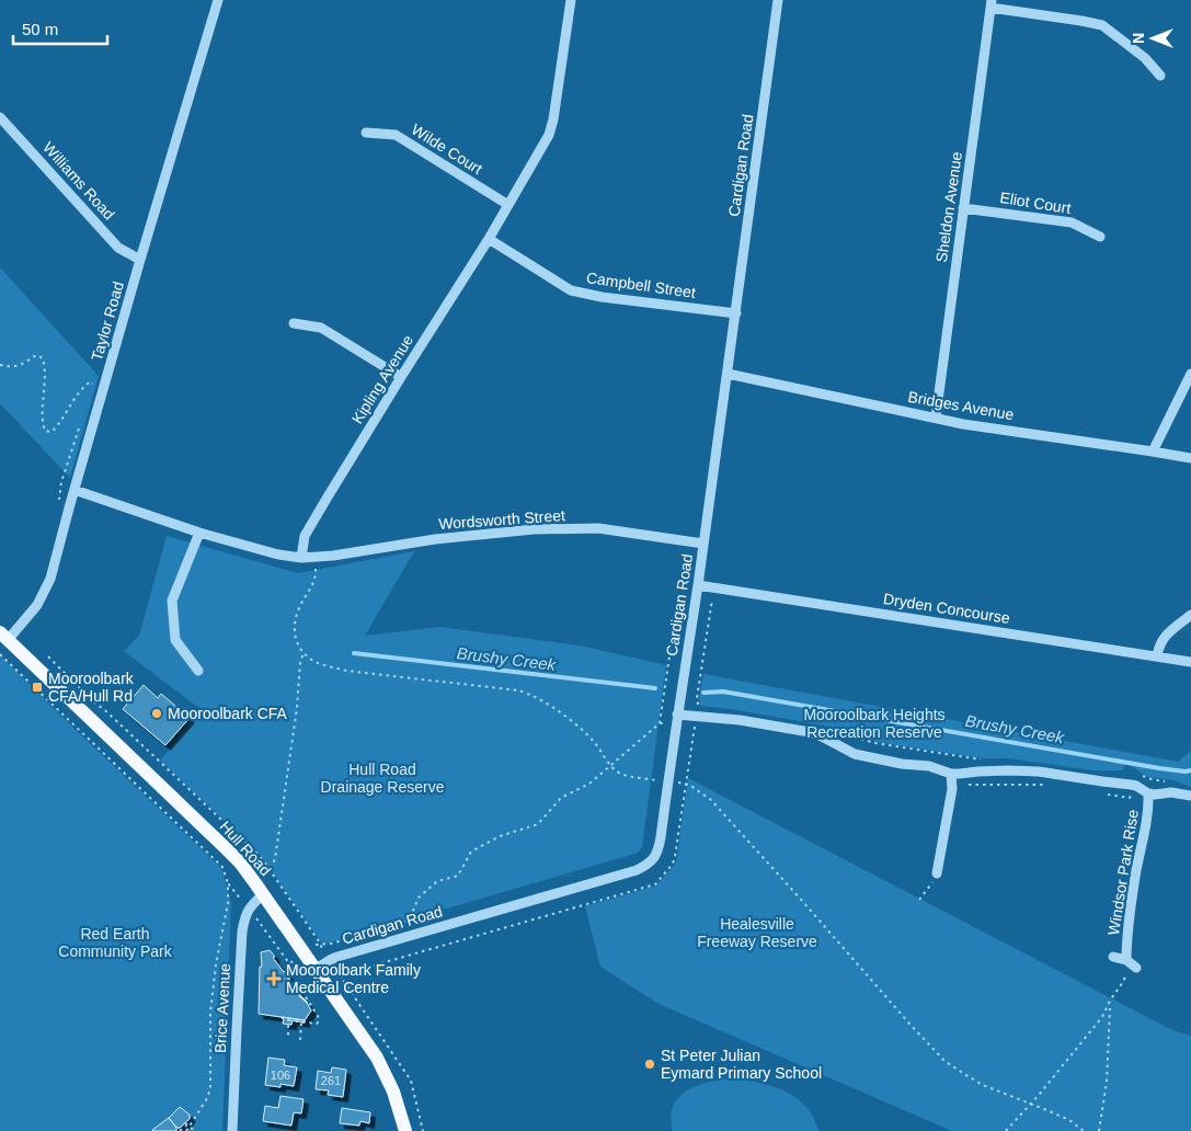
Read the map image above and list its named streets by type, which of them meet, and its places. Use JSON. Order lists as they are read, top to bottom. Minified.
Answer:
{"streets":{"main road":["Hull Road"],"street":["Wilde Court","Cardigan Road","Williams Road","Eliot Court","Sheldon Avenue","Campbell Street","Taylor Road","Kipling Avenue","Bridges Avenue","Wordsworth Street","Dryden Concourse","Windsor Park Rise","Brice Avenue"]},"crossings":[["Wilde Court","Kipling Avenue"],["Cardigan Road","Campbell Street"],["Cardigan Road","Bridges Avenue"],["Cardigan Road","Wordsworth Street"],["Cardigan Road","Dryden Concourse"],["Cardigan Road","Hull Road"],["Cardigan Road","Windsor Park Rise"],["Williams Road","Taylor Road"],["Eliot Court","Sheldon Avenue"],["Sheldon Avenue","Bridges Avenue"],["Campbell Street","Kipling Avenue"],["Taylor Road","Hull Road"],["Kipling Avenue","Wordsworth Street"],["Hull Road","Brice Avenue"]],"water":["Brushy Creek"],"parks":["Mooroolbark Heights Recreation Reserve","Hull Road Drainage Reserve","Healesville Freeway Reserve","Red Earth Community Park"],"places":{"transit":["Mooroolbark CFA/Hull Rd"],"other":["Mooroolbark CFA","St Peter Julian Eymard Primary School"],"health":["Mooroolbark Family Medical Centre"]},"house_numbers":["106","261"],"scale_bar":"50 m","north":"left"}
